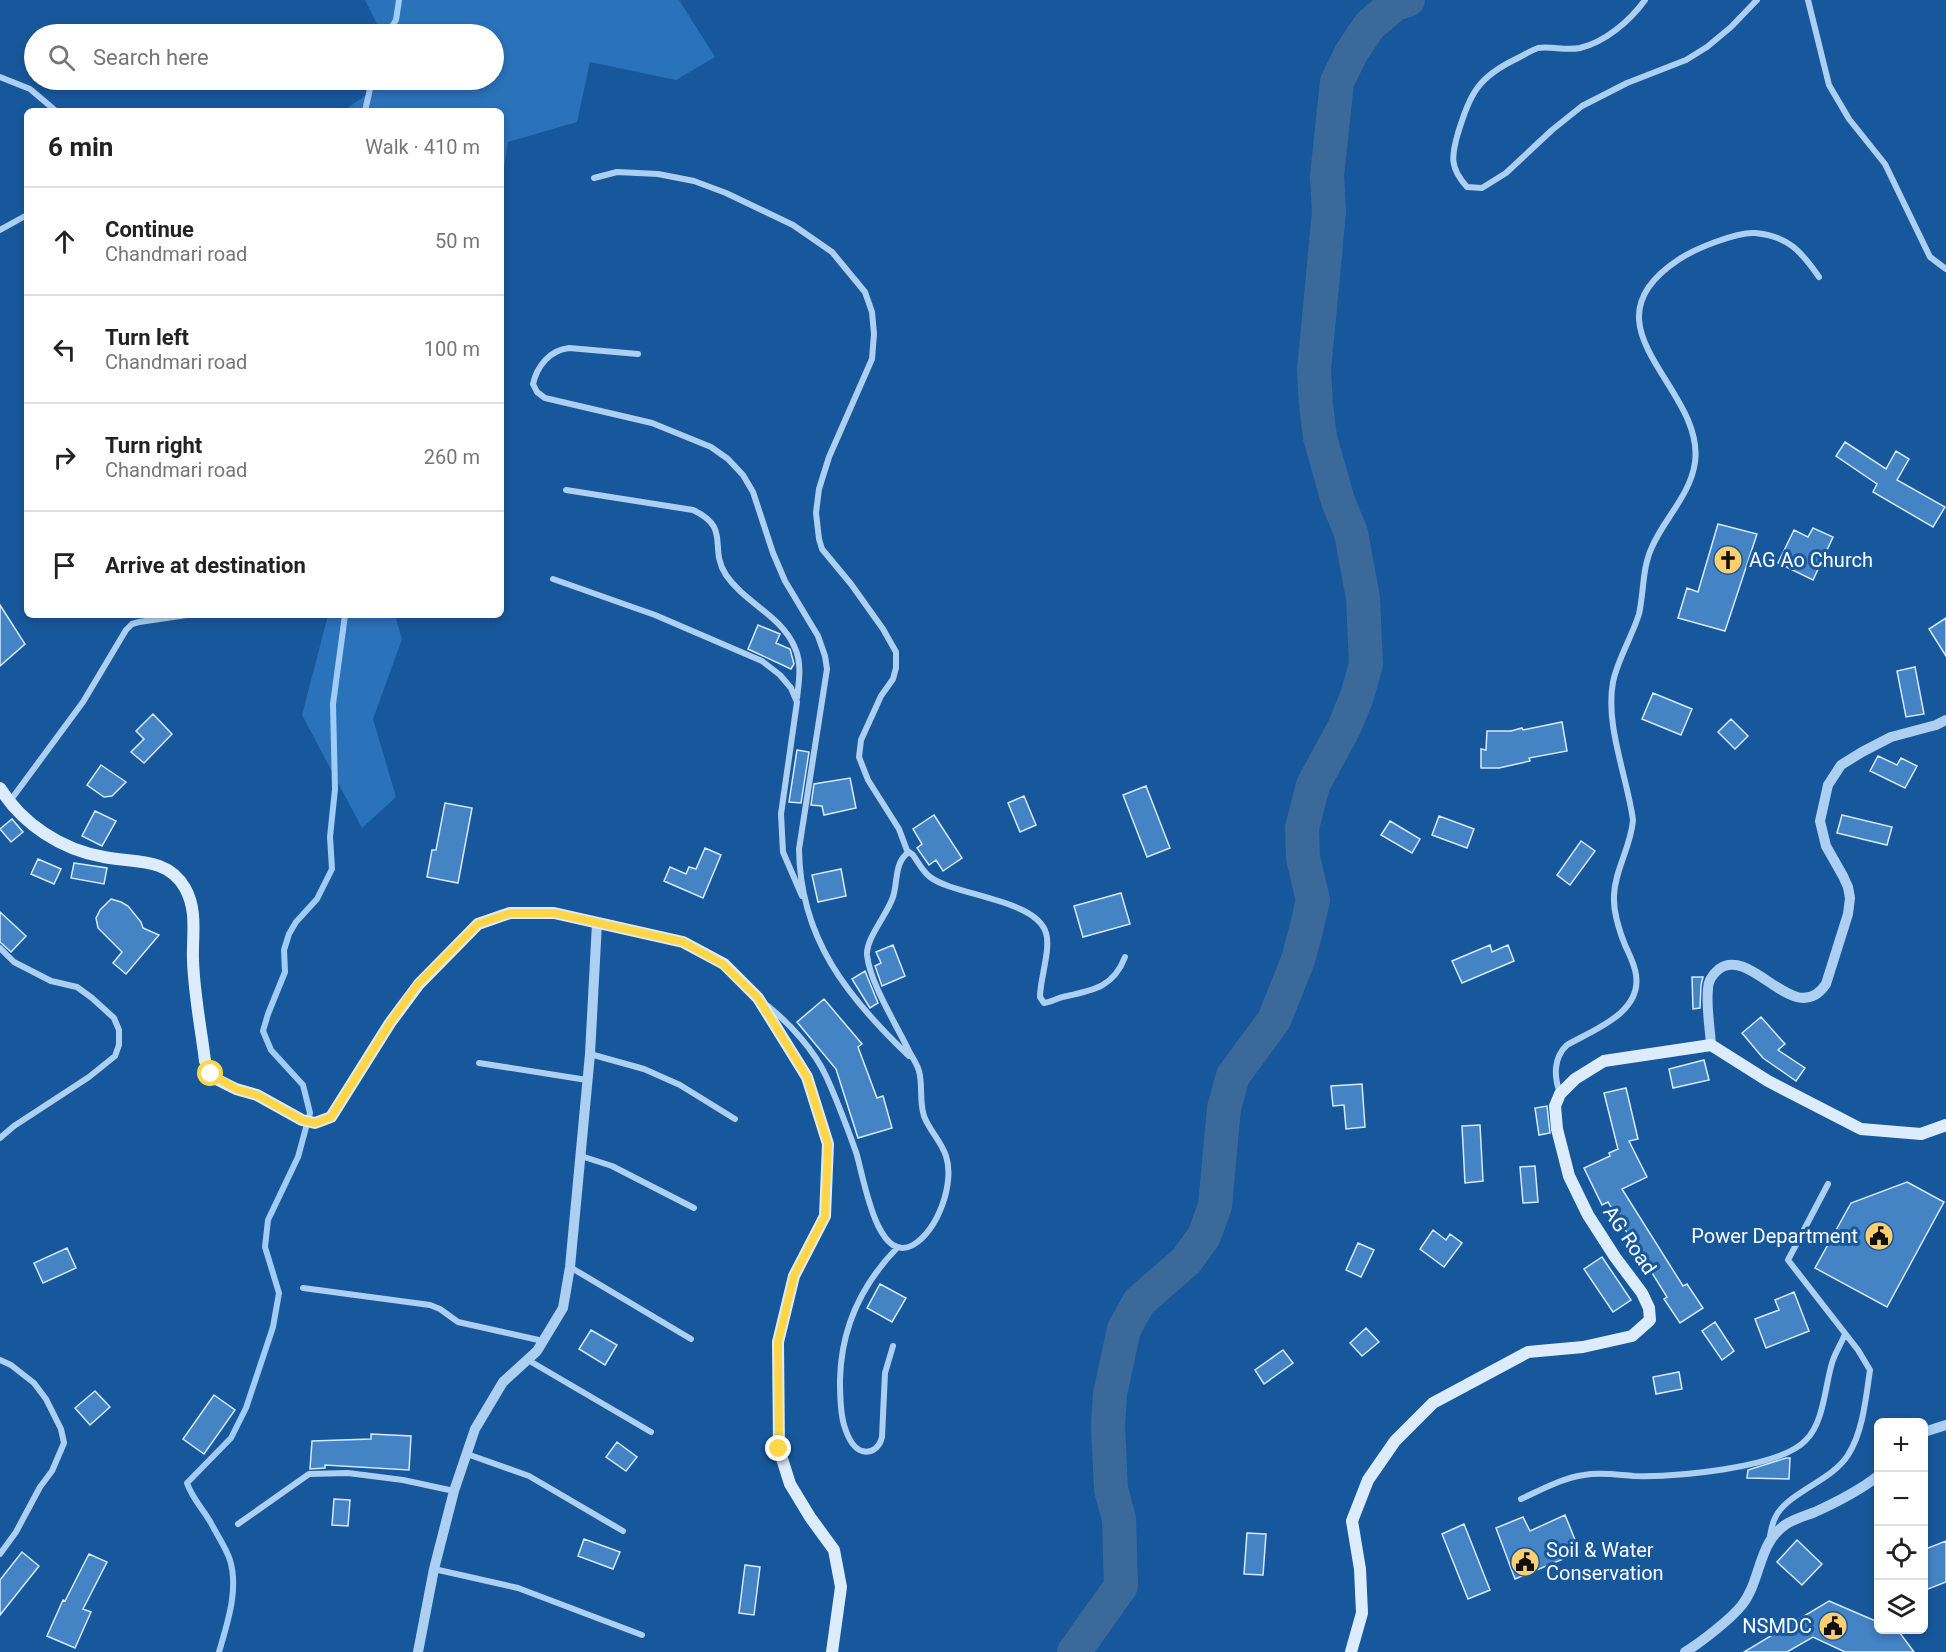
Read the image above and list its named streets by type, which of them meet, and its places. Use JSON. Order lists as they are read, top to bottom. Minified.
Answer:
{"streets":{"main road":["AG Road"]},"places":{"church":["AG Ao Church"],"public building":["Power Department","Soil & Water Conservation","NSMDC"]},"page":{"search":"Search here","heading":["6 min","Walk · 410 m"],"list":[["Continue","Chandmari road","50 m"],["Turn left","Chandmari road","100 m"],["Turn right","Chandmari road","260 m"],"Arrive at destination"],"map_buttons":["+","−"]}}
